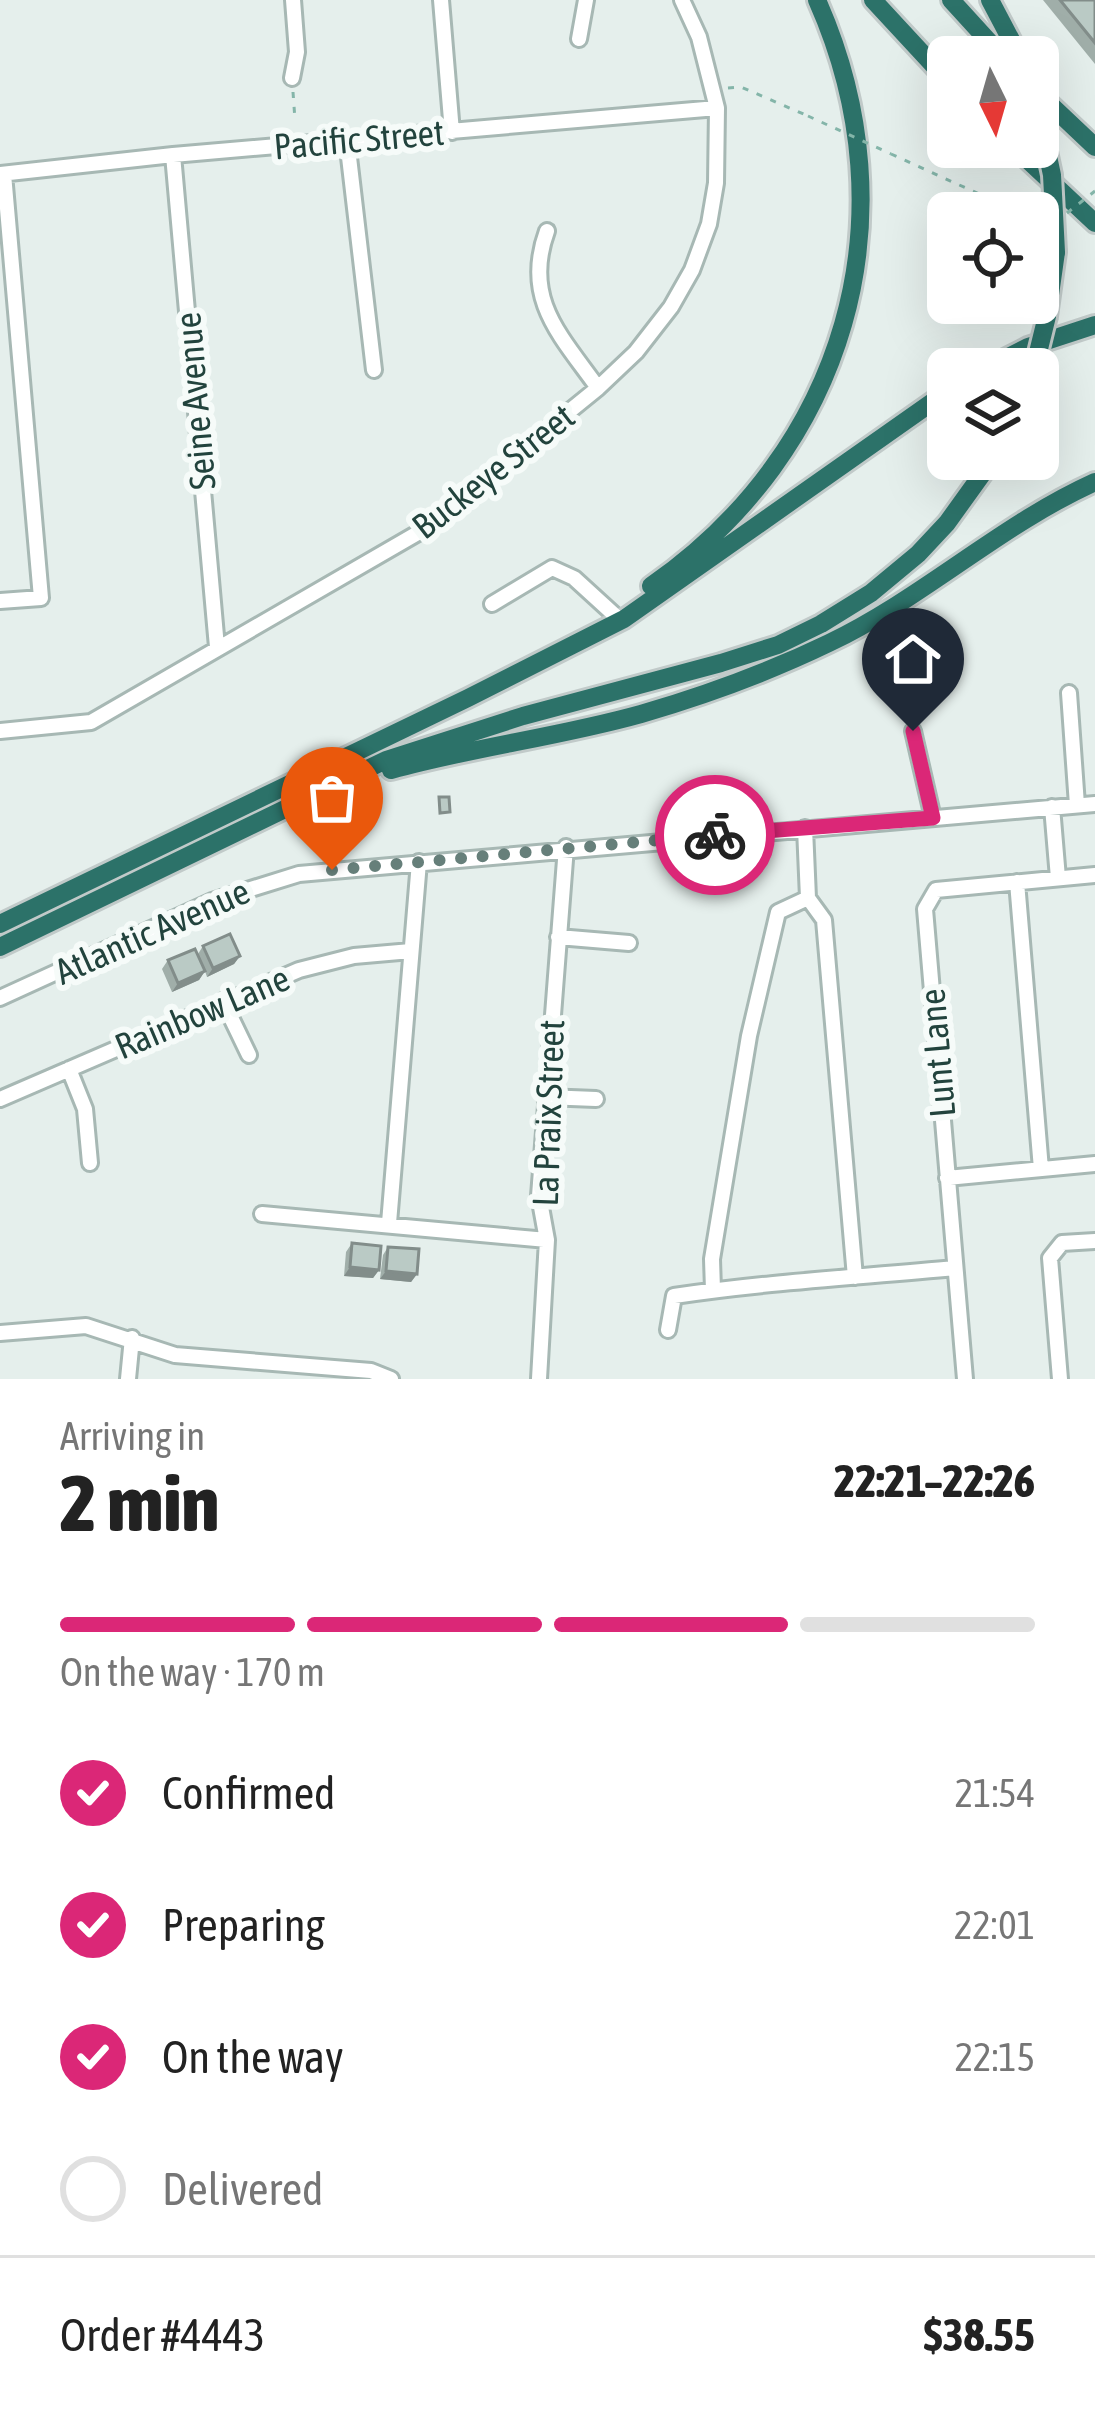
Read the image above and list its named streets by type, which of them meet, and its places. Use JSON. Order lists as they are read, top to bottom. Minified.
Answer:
{"streets":{"street":["Pacific Street","Seine Avenue","Buckeye Street","Atlantic Avenue","Rainbow Lane","Lunt Lane","La Praix Street"]},"crossings":[["Pacific Street","Seine Avenue"],["Pacific Street","Buckeye Street"],["Seine Avenue","Buckeye Street"],["Atlantic Avenue","La Praix Street"]],"north":"bottom","page":{"heading":["2 min","Arriving in","22:21–22:26"],"panel":["Order #4443","$38.55"],"bar":"On the way · 170 m","list":[["Confirmed","21:54"],["Preparing","22:01"],["On the way","22:15"],"Delivered"]}}
